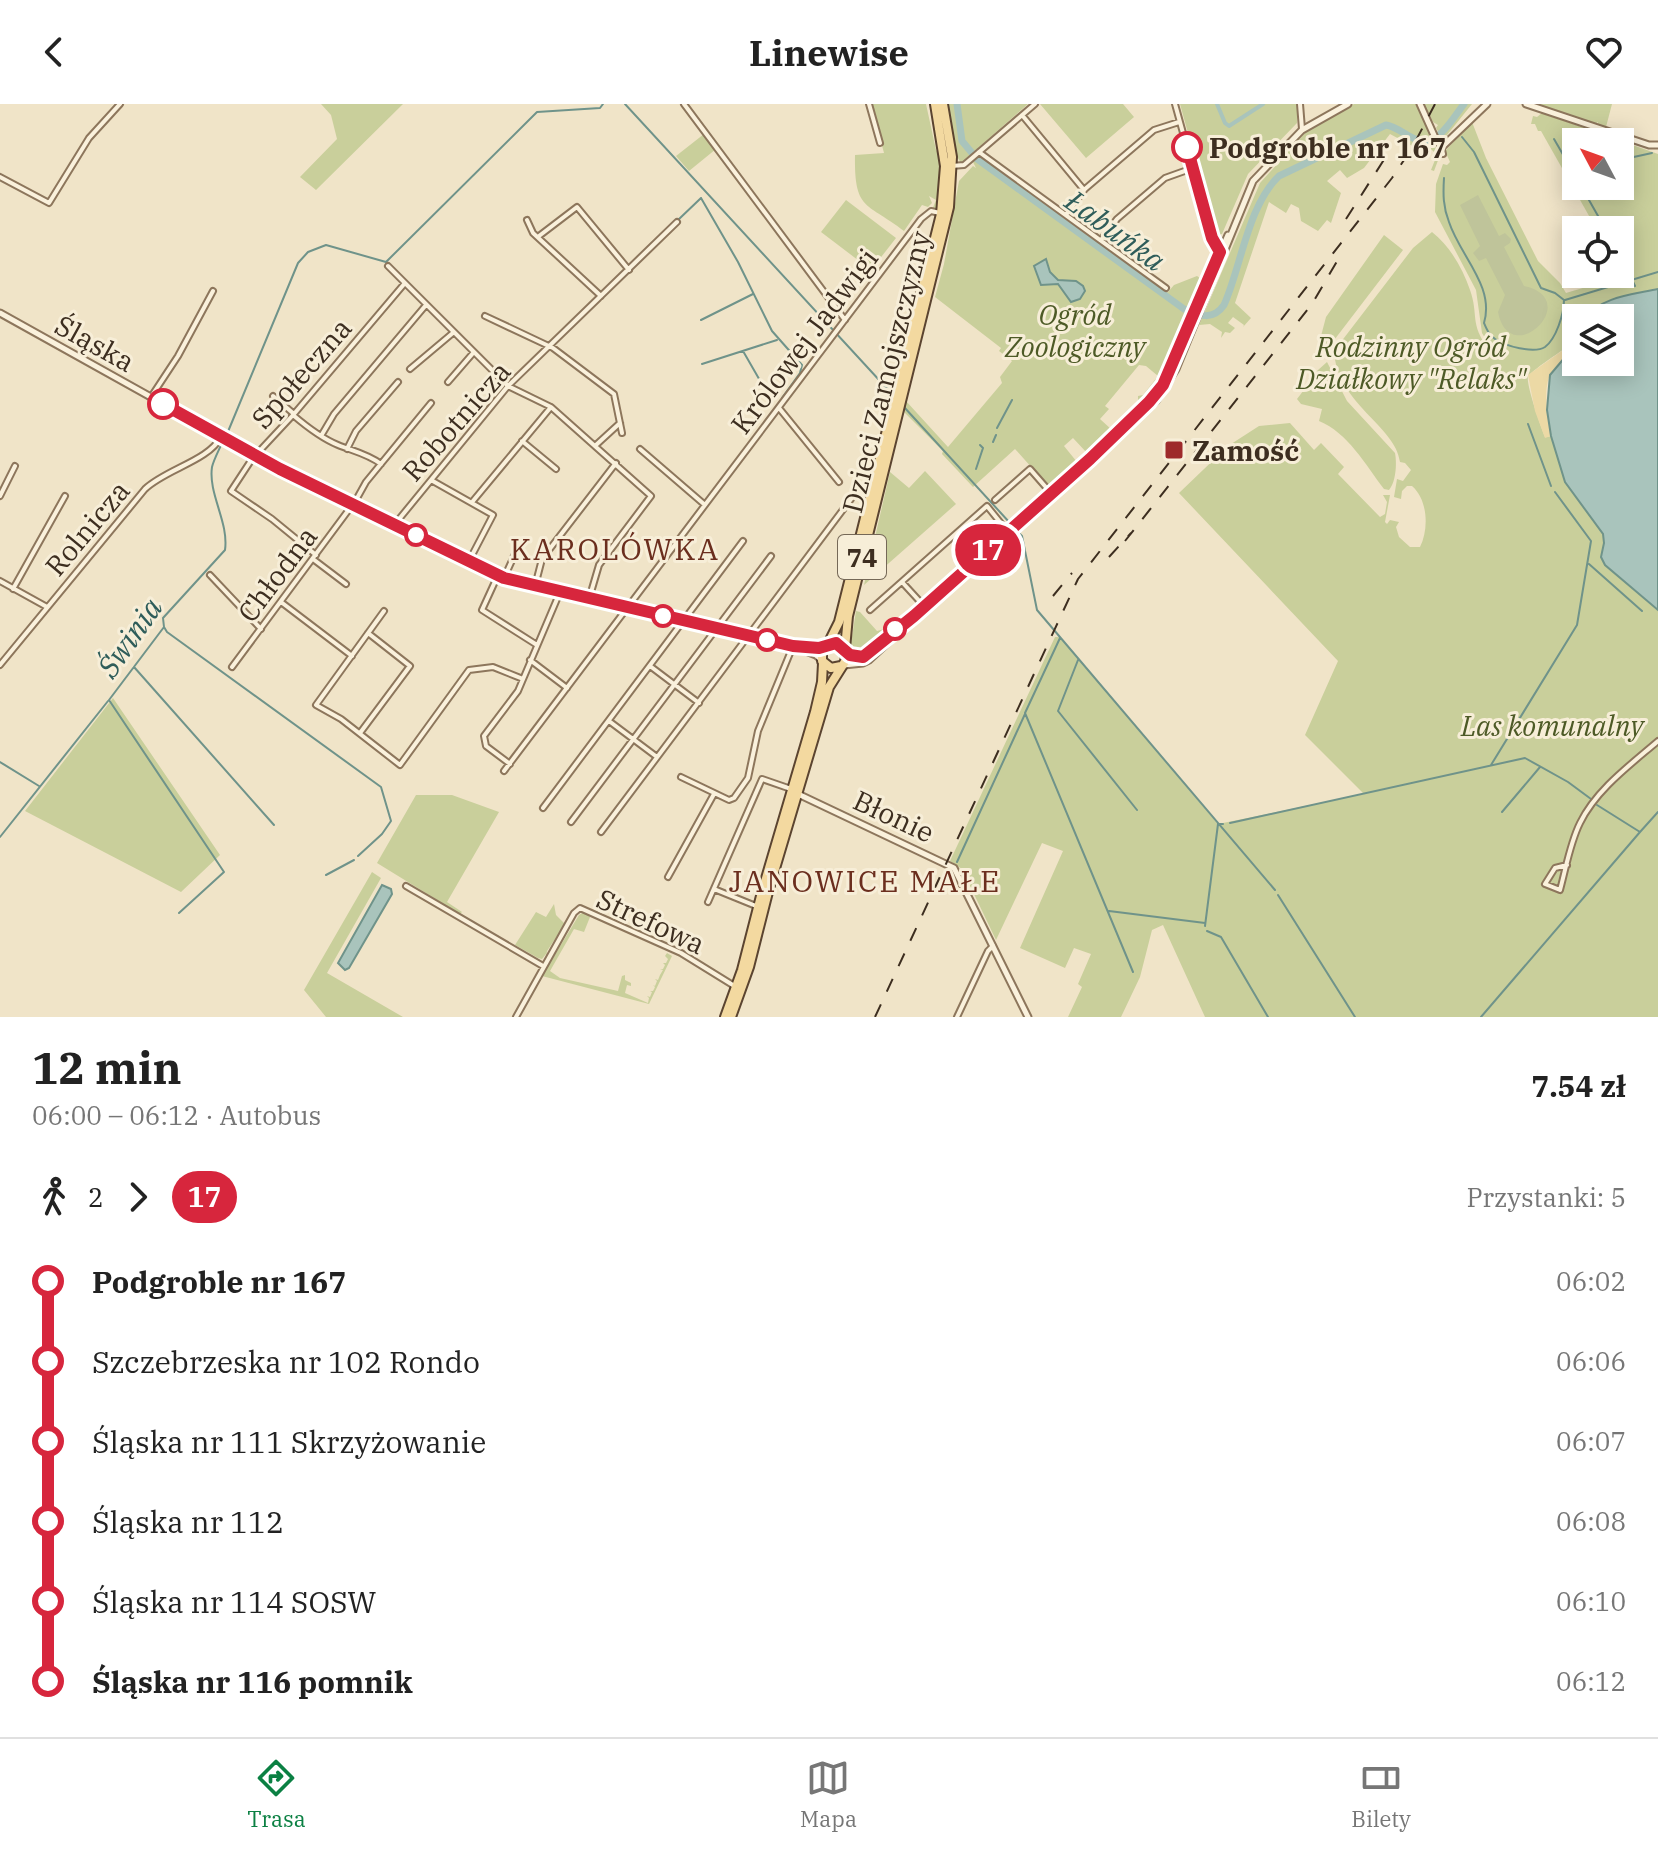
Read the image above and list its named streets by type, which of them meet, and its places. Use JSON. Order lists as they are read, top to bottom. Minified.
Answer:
{"streets":{"main road":["Dzieci Zamojszczyzny","74"],"street":["Królowej Jadwigi","Śląska","Społeczna","Robotnicza","Rolnicza","Chłodna","Błonie","Strefowa"]},"crossings":[["Królowej Jadwigi","Śląska"],["Królowej Jadwigi","Dzieci Zamojszczyzny"],["Śląska","Dzieci Zamojszczyzny"],["Śląska","Społeczna"],["Śląska","Robotnicza"],["Śląska","Rolnicza"],["Śląska","74"],["Śląska","Chłodna"],["Dzieci Zamojszczyzny","74"],["Społeczna","Chłodna"],["74","Błonie"],["74","Strefowa"]],"districts":["KAROLÓWKA","JANOWICE MAŁE"],"water":["Łabuńka","Świnia"],"parks":["Ogród Zoologiczny","Rodzinny Ogród Działkowy \"Relaks\"","Las komunalny"],"places":{"other":["Podgroble nr 167"],"transit":["Zamość"]},"lines":["bus line 17"],"north":"top left","page":{"header":"Linewise","on_map":"17","heading":["12 min","06:00 – 06:12 · Autobus","7.54 zł"],"legs":["2","17","Przystanki: 5"],"list":[{"name":"Podgroble nr 167","value":"06:02"},{"name":"Szczebrzeska nr 102 Rondo","value":"06:06"},{"name":"Śląska nr 111 Skrzyżowanie","value":"06:07"},{"name":"Śląska nr 112","value":"06:08"},{"name":"Śląska nr 114 SOSW","value":"06:10"},{"name":"Śląska nr 116 pomnik","value":"06:12"}],"tabs":["Trasa","Mapa","Bilety"]}}
